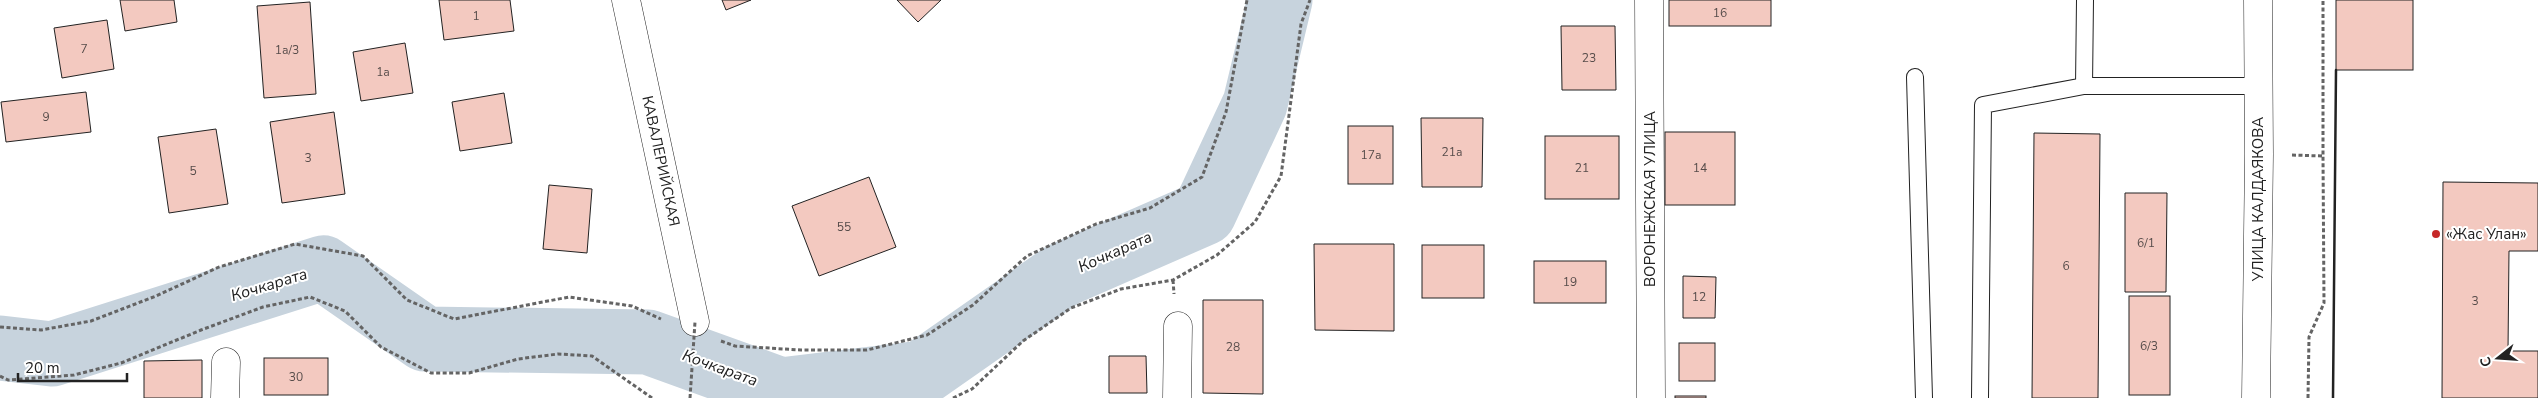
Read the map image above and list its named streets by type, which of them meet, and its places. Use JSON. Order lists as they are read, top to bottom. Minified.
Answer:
{"streets":{"street":["КАВАЛЕРИЙСКАЯ","ВОРОНЕЖСКАЯ УЛИЦА","УЛИЦА КАЛДАЯКОВА"]},"water":["Кочкарата"],"places":["«Жас Улан»"],"house_numbers":["16","1","7","1а/3","23","1а","9","21а","17а","3","21","14","5","55","6/1","6","19","12","3","6/3","28","30"],"scale_bar":"20 m","north":"left"}
